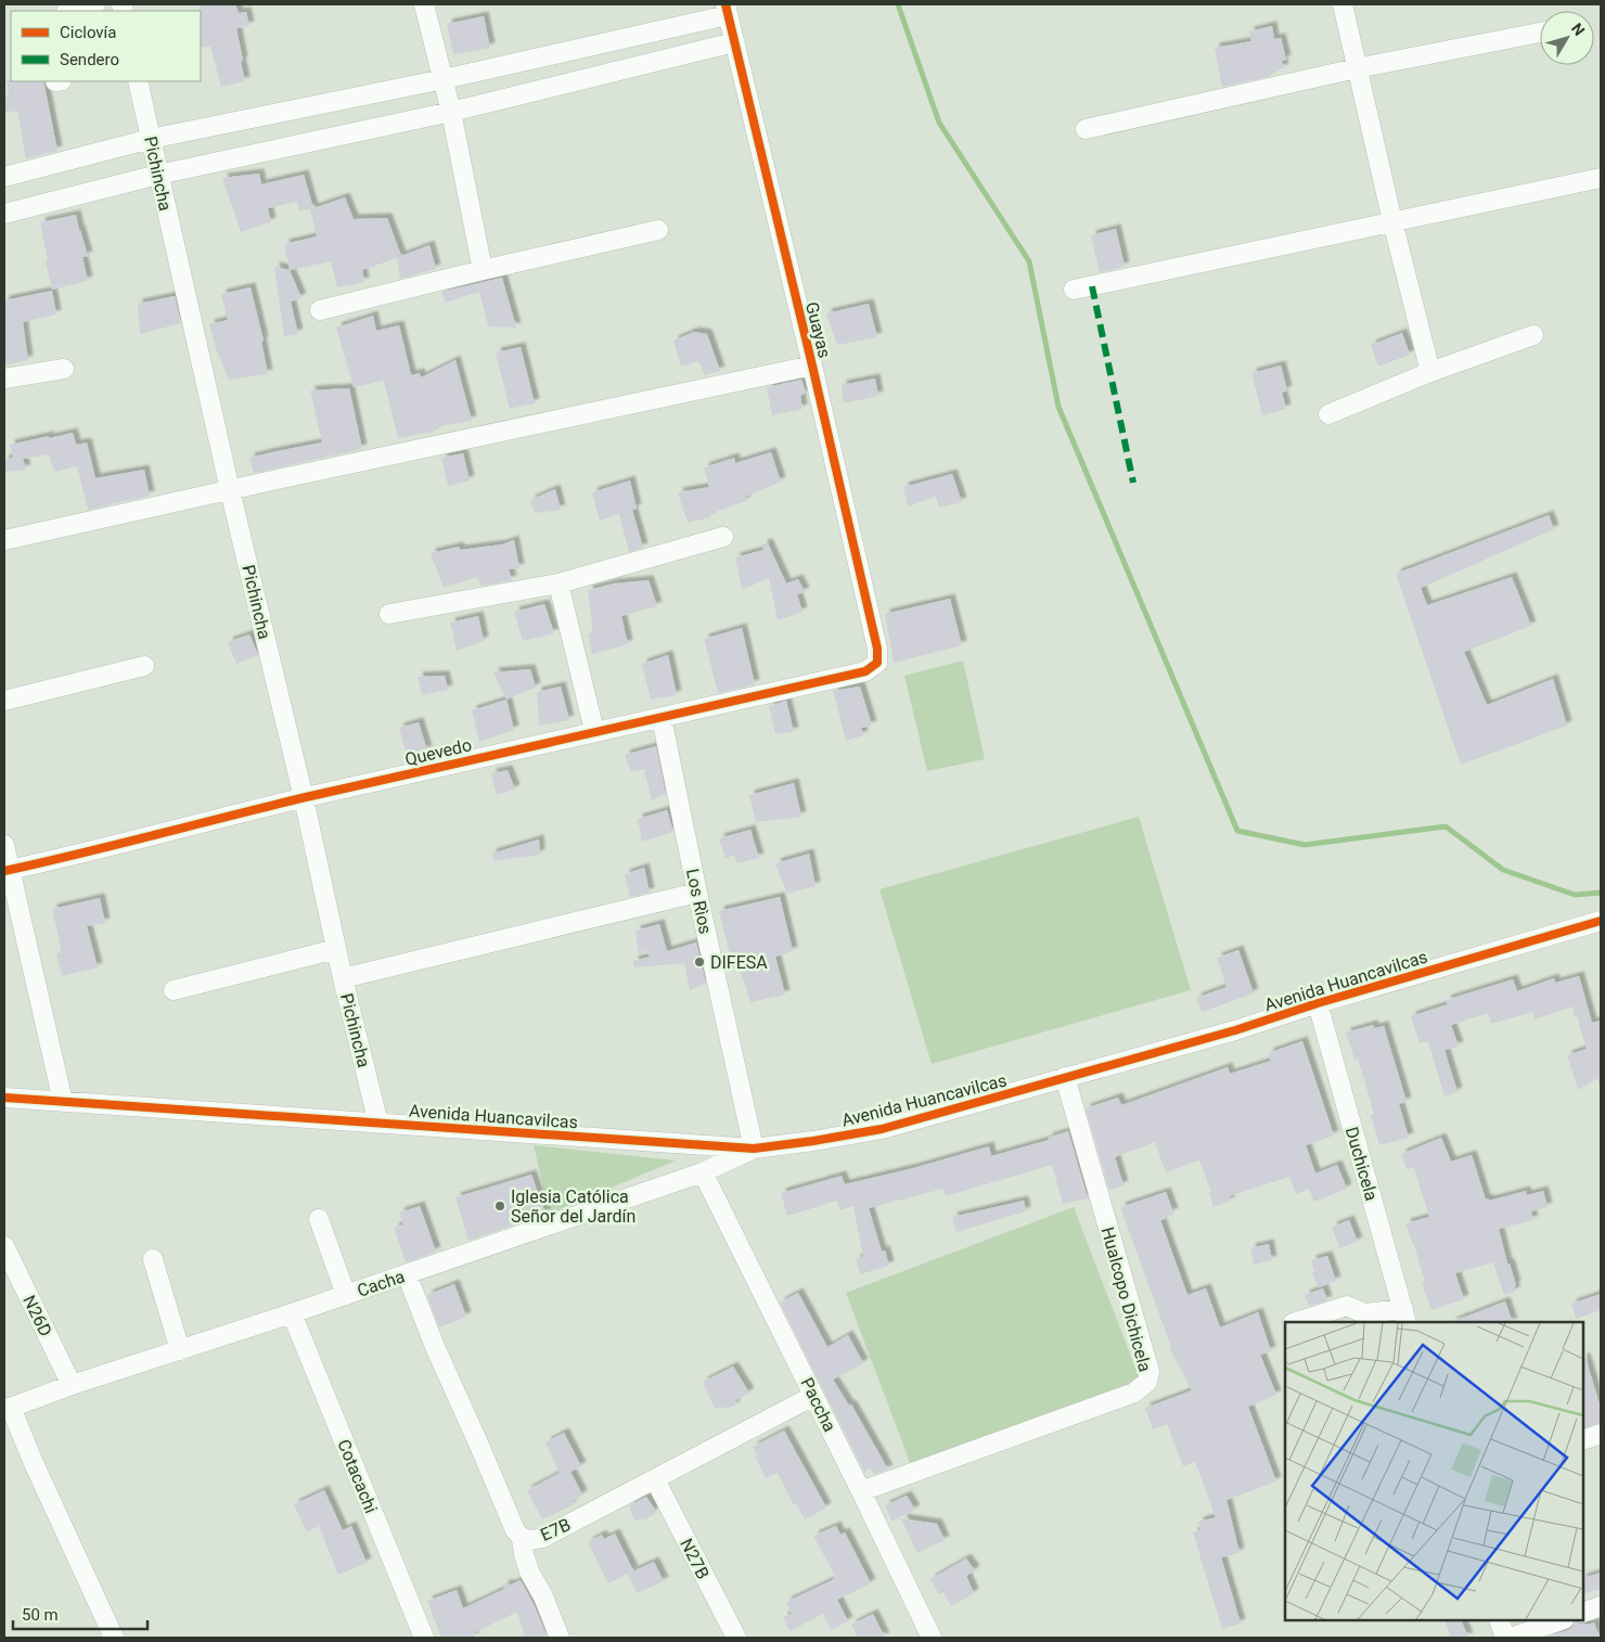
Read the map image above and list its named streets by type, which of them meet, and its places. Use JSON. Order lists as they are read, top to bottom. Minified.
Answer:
{"streets":{"street":["Pichincha","Guayas","Quevedo","Los Rìos","Avenida Huancavilcas","Duchicela","Cacha","Hualcopo Dichicela","N26D","Paccha","Cotacachi","E7B","N27B"]},"crossings":[["Pichincha","Quevedo"],["Pichincha","Avenida Huancavilcas"],["Guayas","Quevedo"],["Quevedo","Los Rìos"],["Los Rìos","Avenida Huancavilcas"],["Los Rìos","Cacha"],["Avenida Huancavilcas","Duchicela"],["Avenida Huancavilcas","Cacha"],["Avenida Huancavilcas","Hualcopo Dichicela"],["Cacha","N26D"],["Cacha","Paccha"],["Cacha","Cotacachi"],["Cacha","E7B"],["Hualcopo Dichicela","Paccha"],["Paccha","E7B"],["E7B","N27B"]],"places":["DIFESA","Iglesia Católica Señor del Jardín"],"legend":["Ciclovía","Sendero"],"scale_bar":"50 m","north":"top right"}
